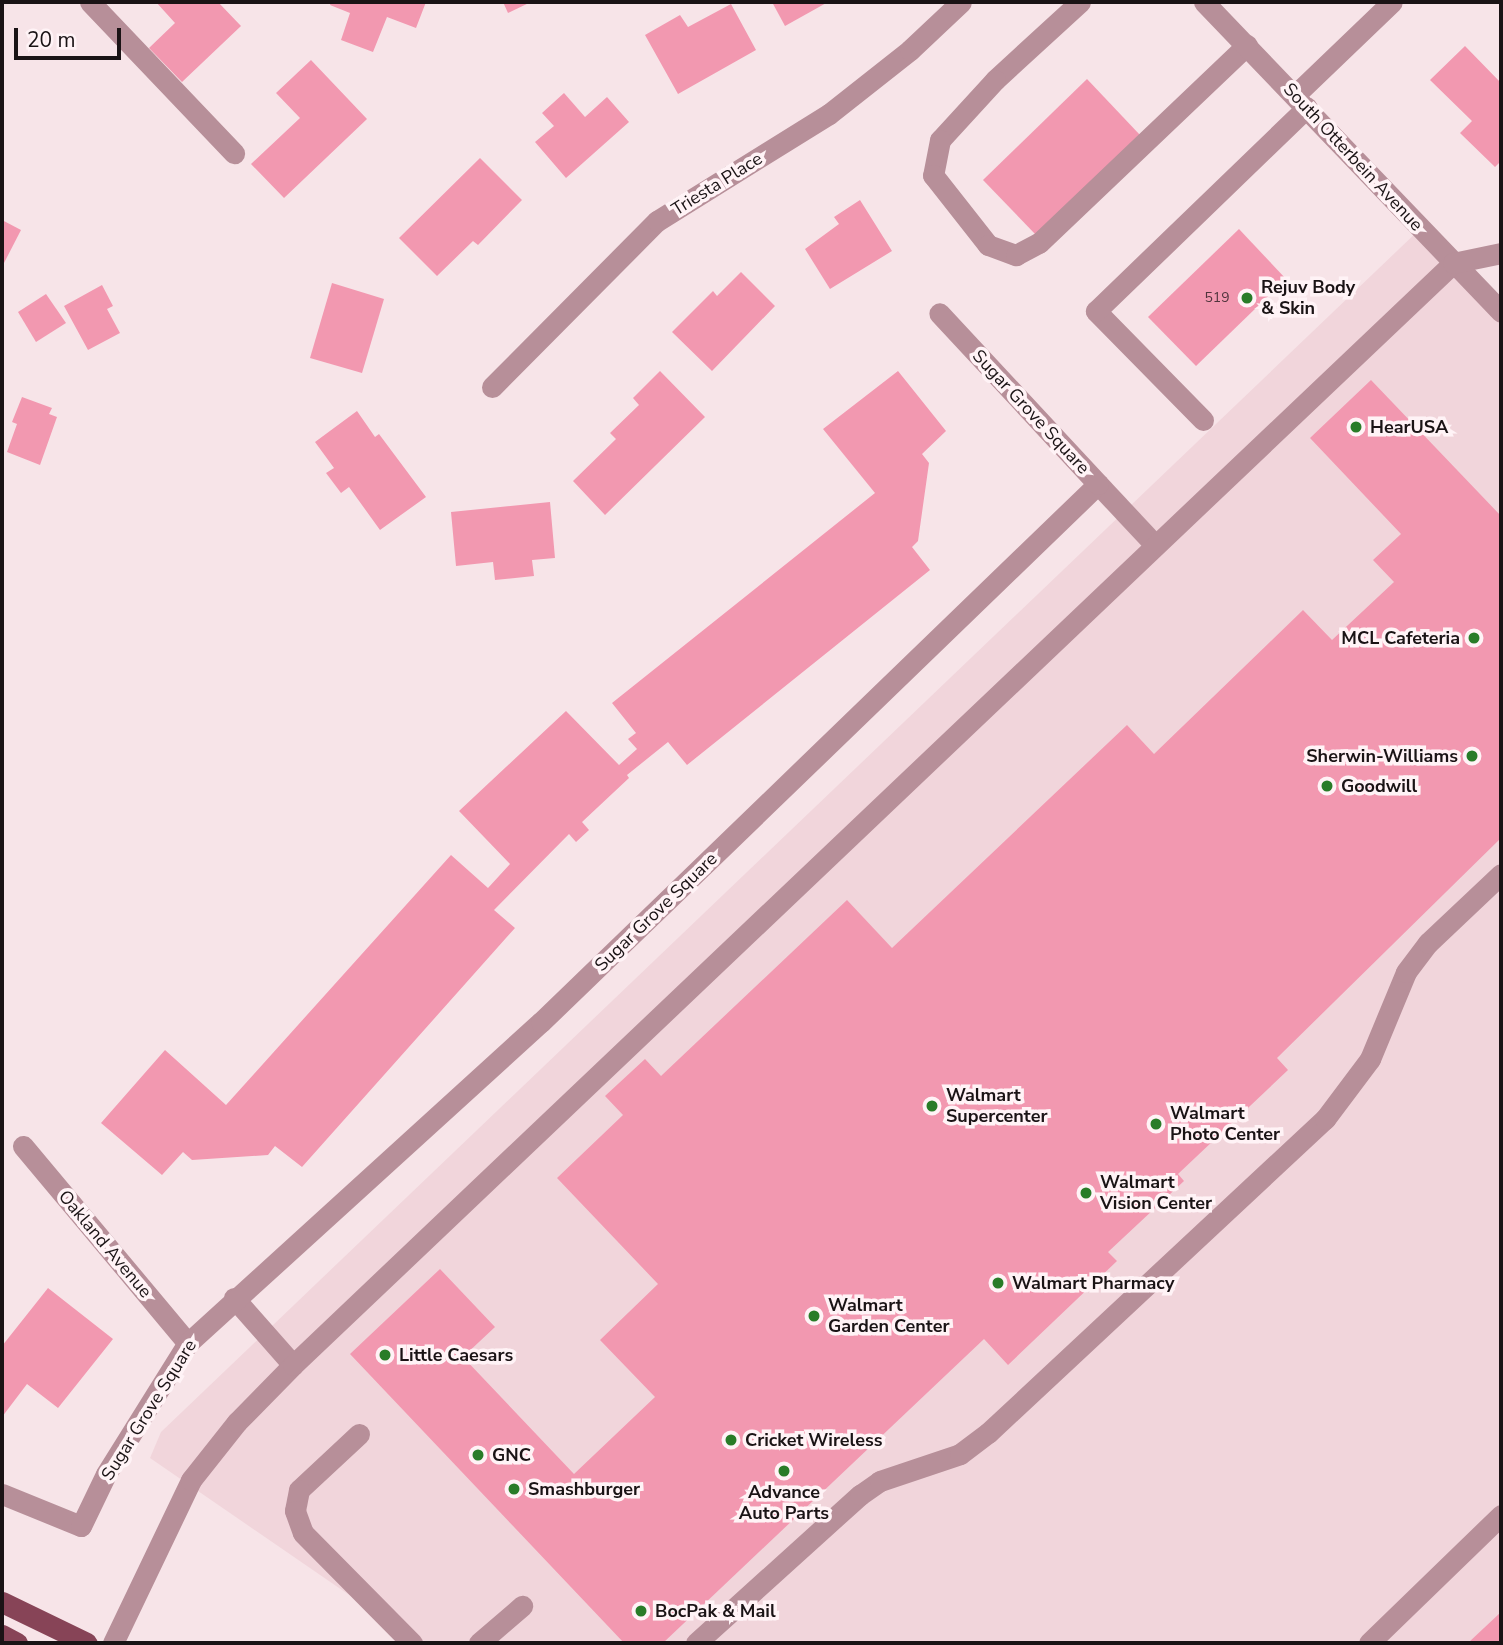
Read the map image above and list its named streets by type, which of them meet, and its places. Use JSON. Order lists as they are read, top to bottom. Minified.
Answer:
{"streets":{"street":["South Otterbein Avenue","Triesta Place","Sugar Grove Square","Oakland Avenue"]},"crossings":[["Sugar Grove Square","Oakland Avenue"]],"places":["Rejuv Body & Skin","HearUSA","MCL Cafeteria","Sherwin-Williams","Goodwill","Walmart Supercenter","Walmart Photo Center","Walmart Vision Center","Walmart Pharmacy","Walmart Garden Center","Little Caesars","Cricket Wireless","GNC","Advance Auto Parts","Smashburger","BocPak & Mail"],"house_numbers":["519"],"scale_bar":"20 m"}
